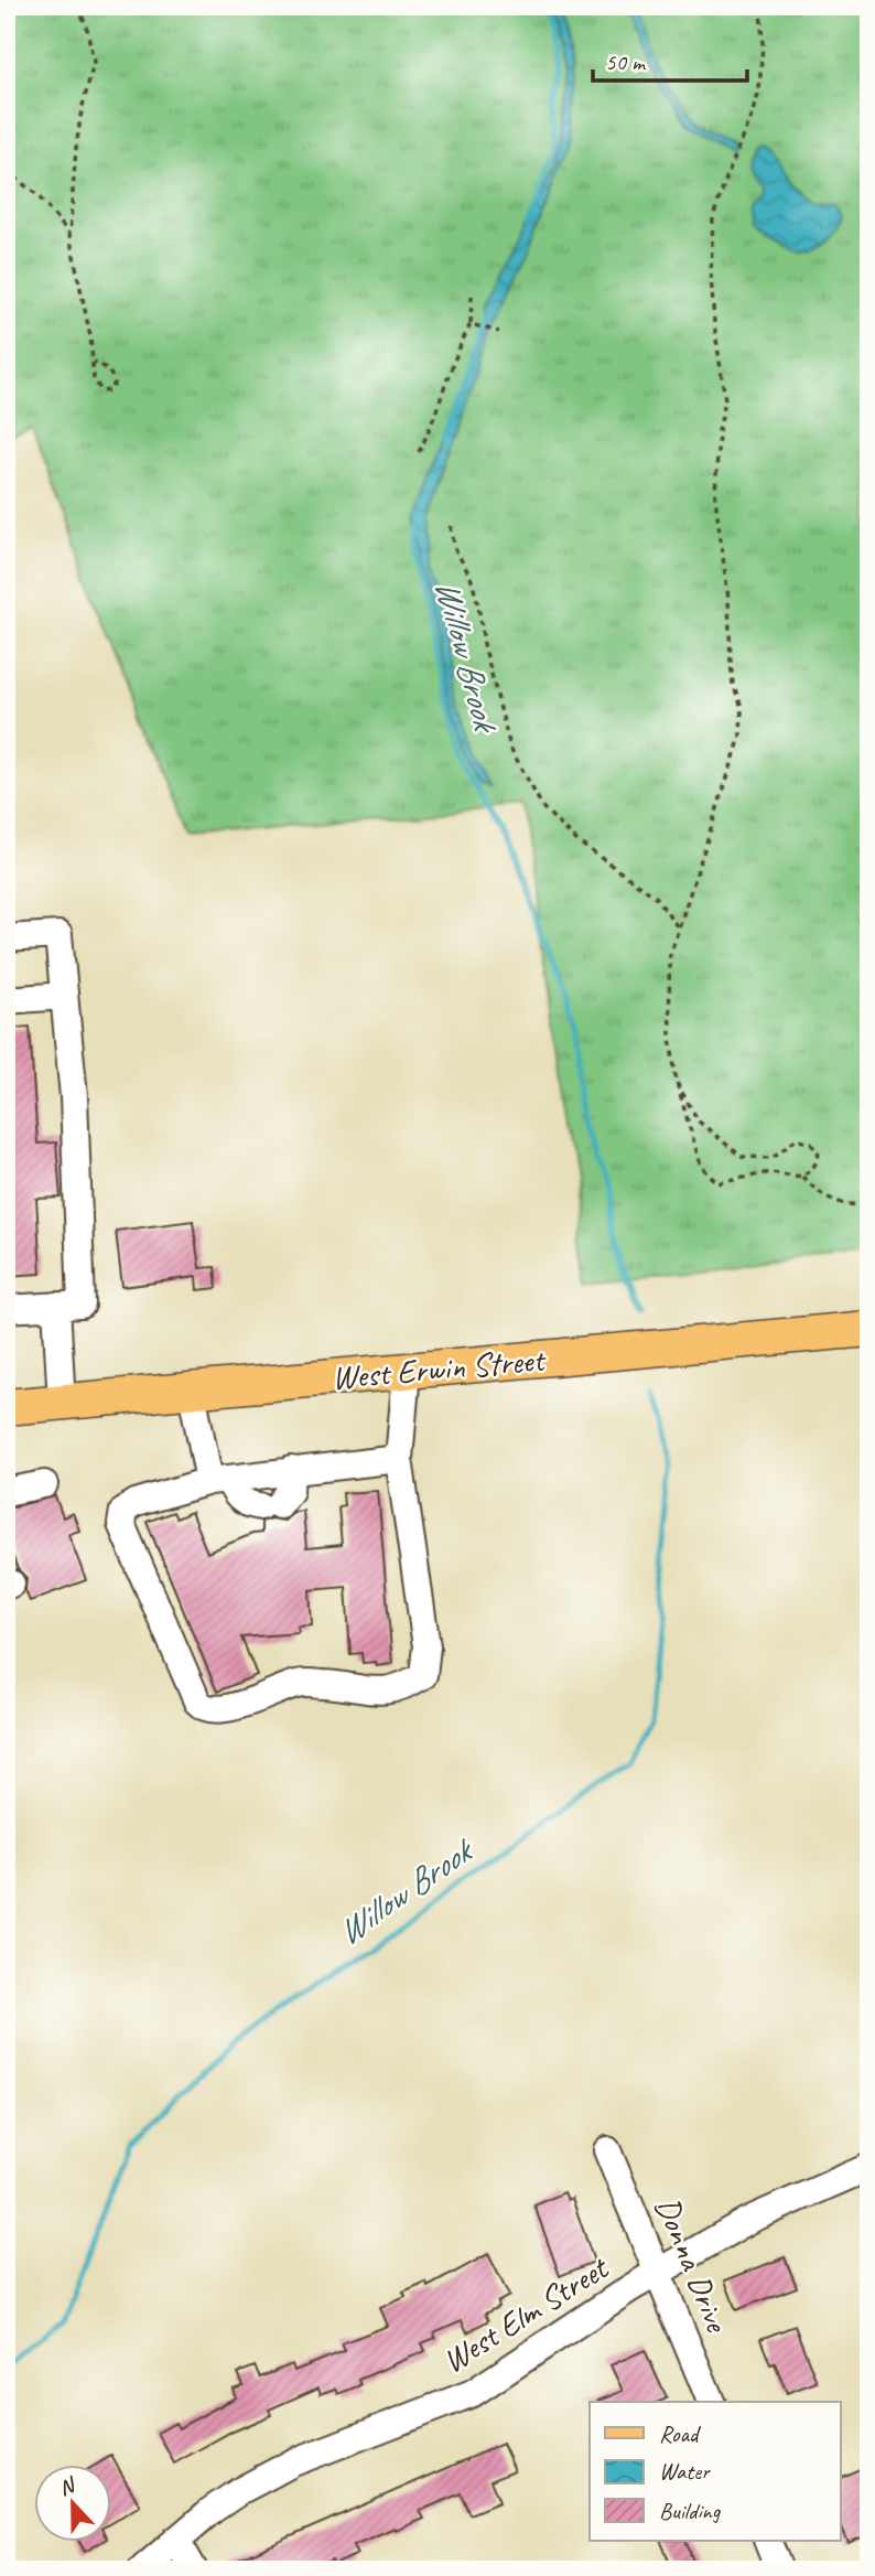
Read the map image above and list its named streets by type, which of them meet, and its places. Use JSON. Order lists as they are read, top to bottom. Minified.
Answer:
{"streets":{"main road":["West Erwin Street"],"street":["Donna Drive","West Elm Street"]},"crossings":[["Donna Drive","West Elm Street"]],"water":["Willow Brook"],"legend":["Road","Water","Building"],"scale_bar":"50 m","north":"top"}
